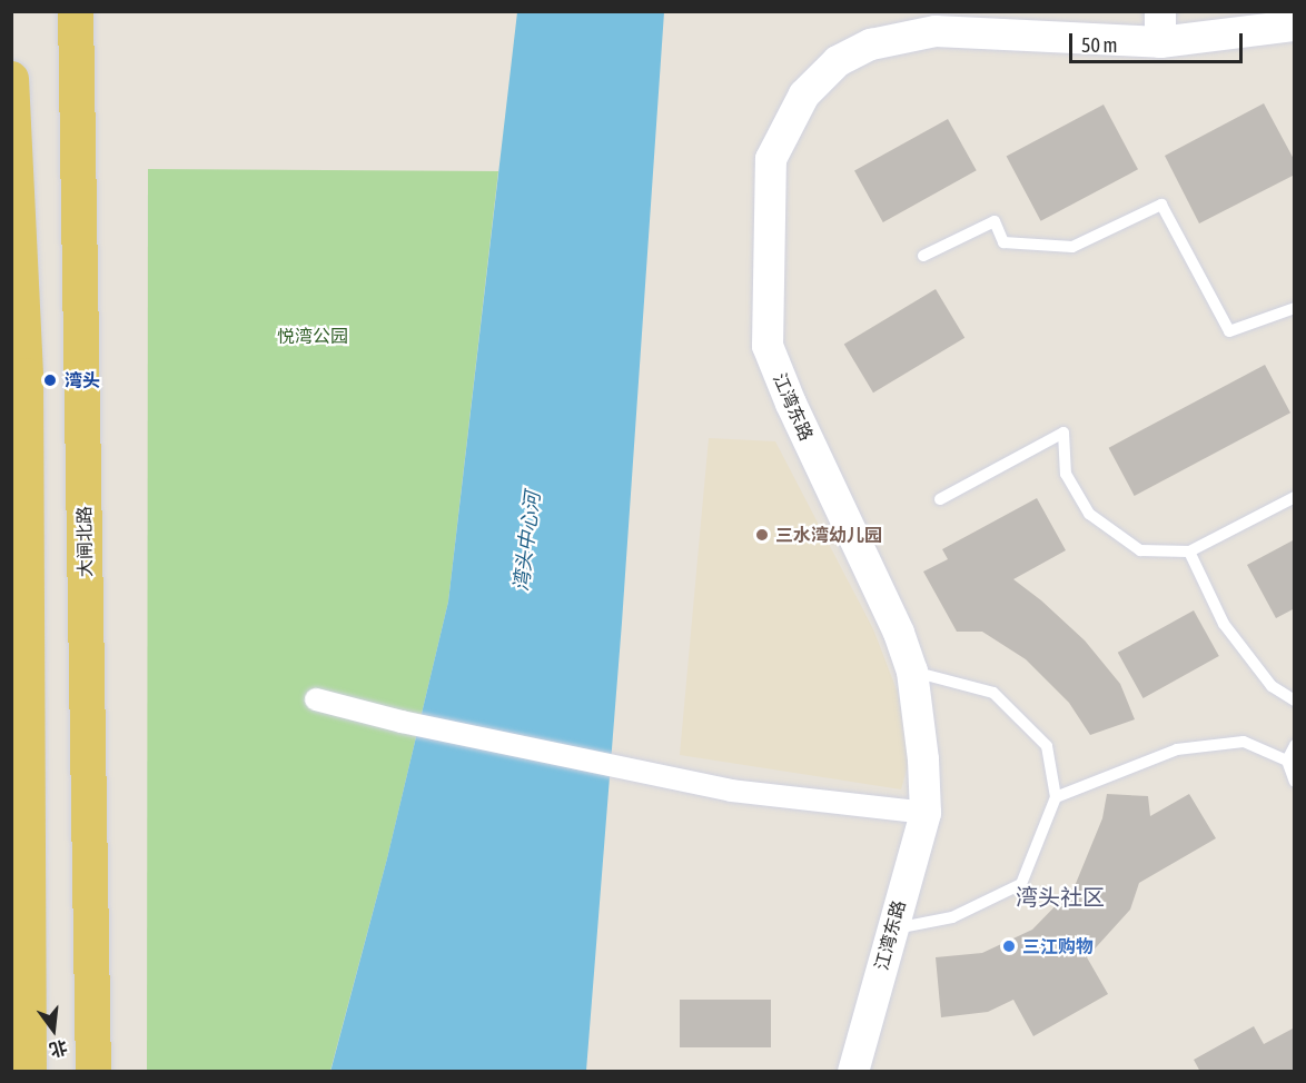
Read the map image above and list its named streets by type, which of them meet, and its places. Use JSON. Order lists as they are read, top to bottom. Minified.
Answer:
{"streets":{"main road":["大闸北路"],"street":["江湾东路"]},"districts":["湾头社区"],"water":["湾头中心河"],"parks":["悦湾公园"],"places":["湾头","三水湾幼儿园","三江购物"],"scale_bar":"50 m","north":"bottom"}
